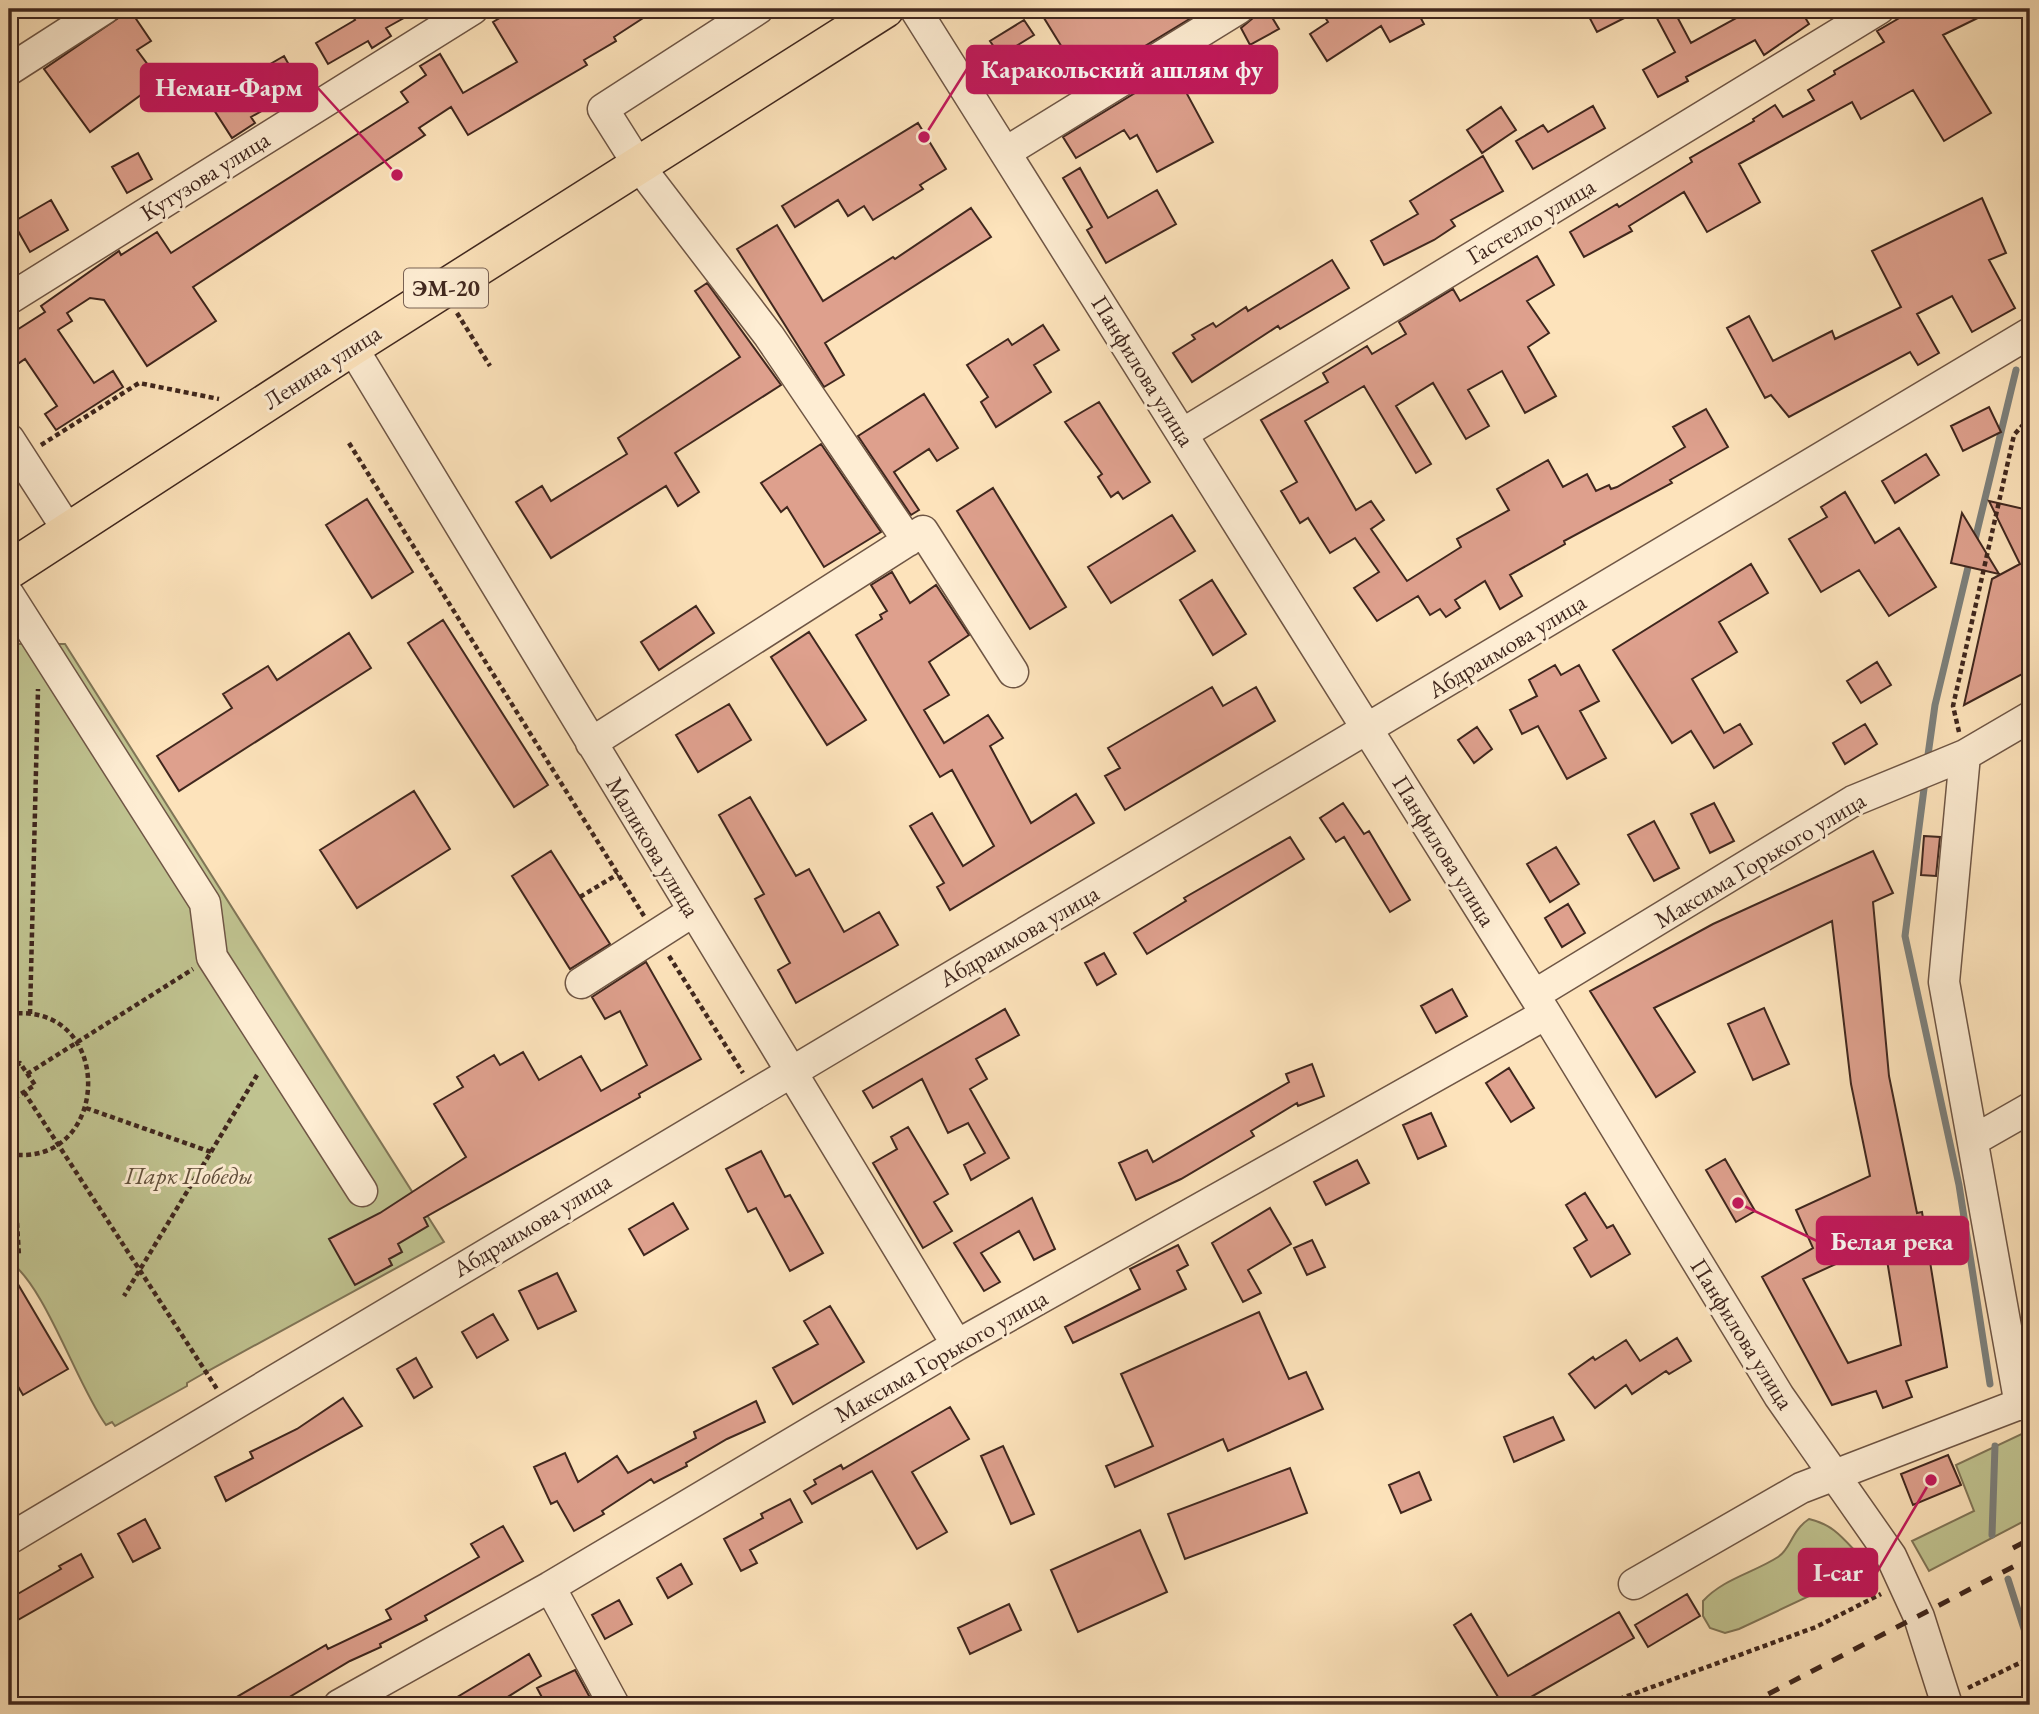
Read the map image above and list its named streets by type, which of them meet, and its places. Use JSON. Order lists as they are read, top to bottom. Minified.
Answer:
{"streets":{"main road":["ЭМ-20","Ленина улица"],"street":["Кутузова улица","Гастелло улица","Панфилова улица","Абдраимова улица","Маликова улица","Максима Горького улица"]},"crossings":[["Гастелло улица","Панфилова улица"],["Ленина улица","Маликова улица"],["Панфилова улица","Абдраимова улица"],["Панфилова улица","Максима Горького улица"],["Абдраимова улица","Маликова улица"],["Маликова улица","Максима Горького улица"]],"parks":["Парк Победы"],"places":["Каракольский ашлям фу","Неман-Фарм","Белая река","I-car"]}
